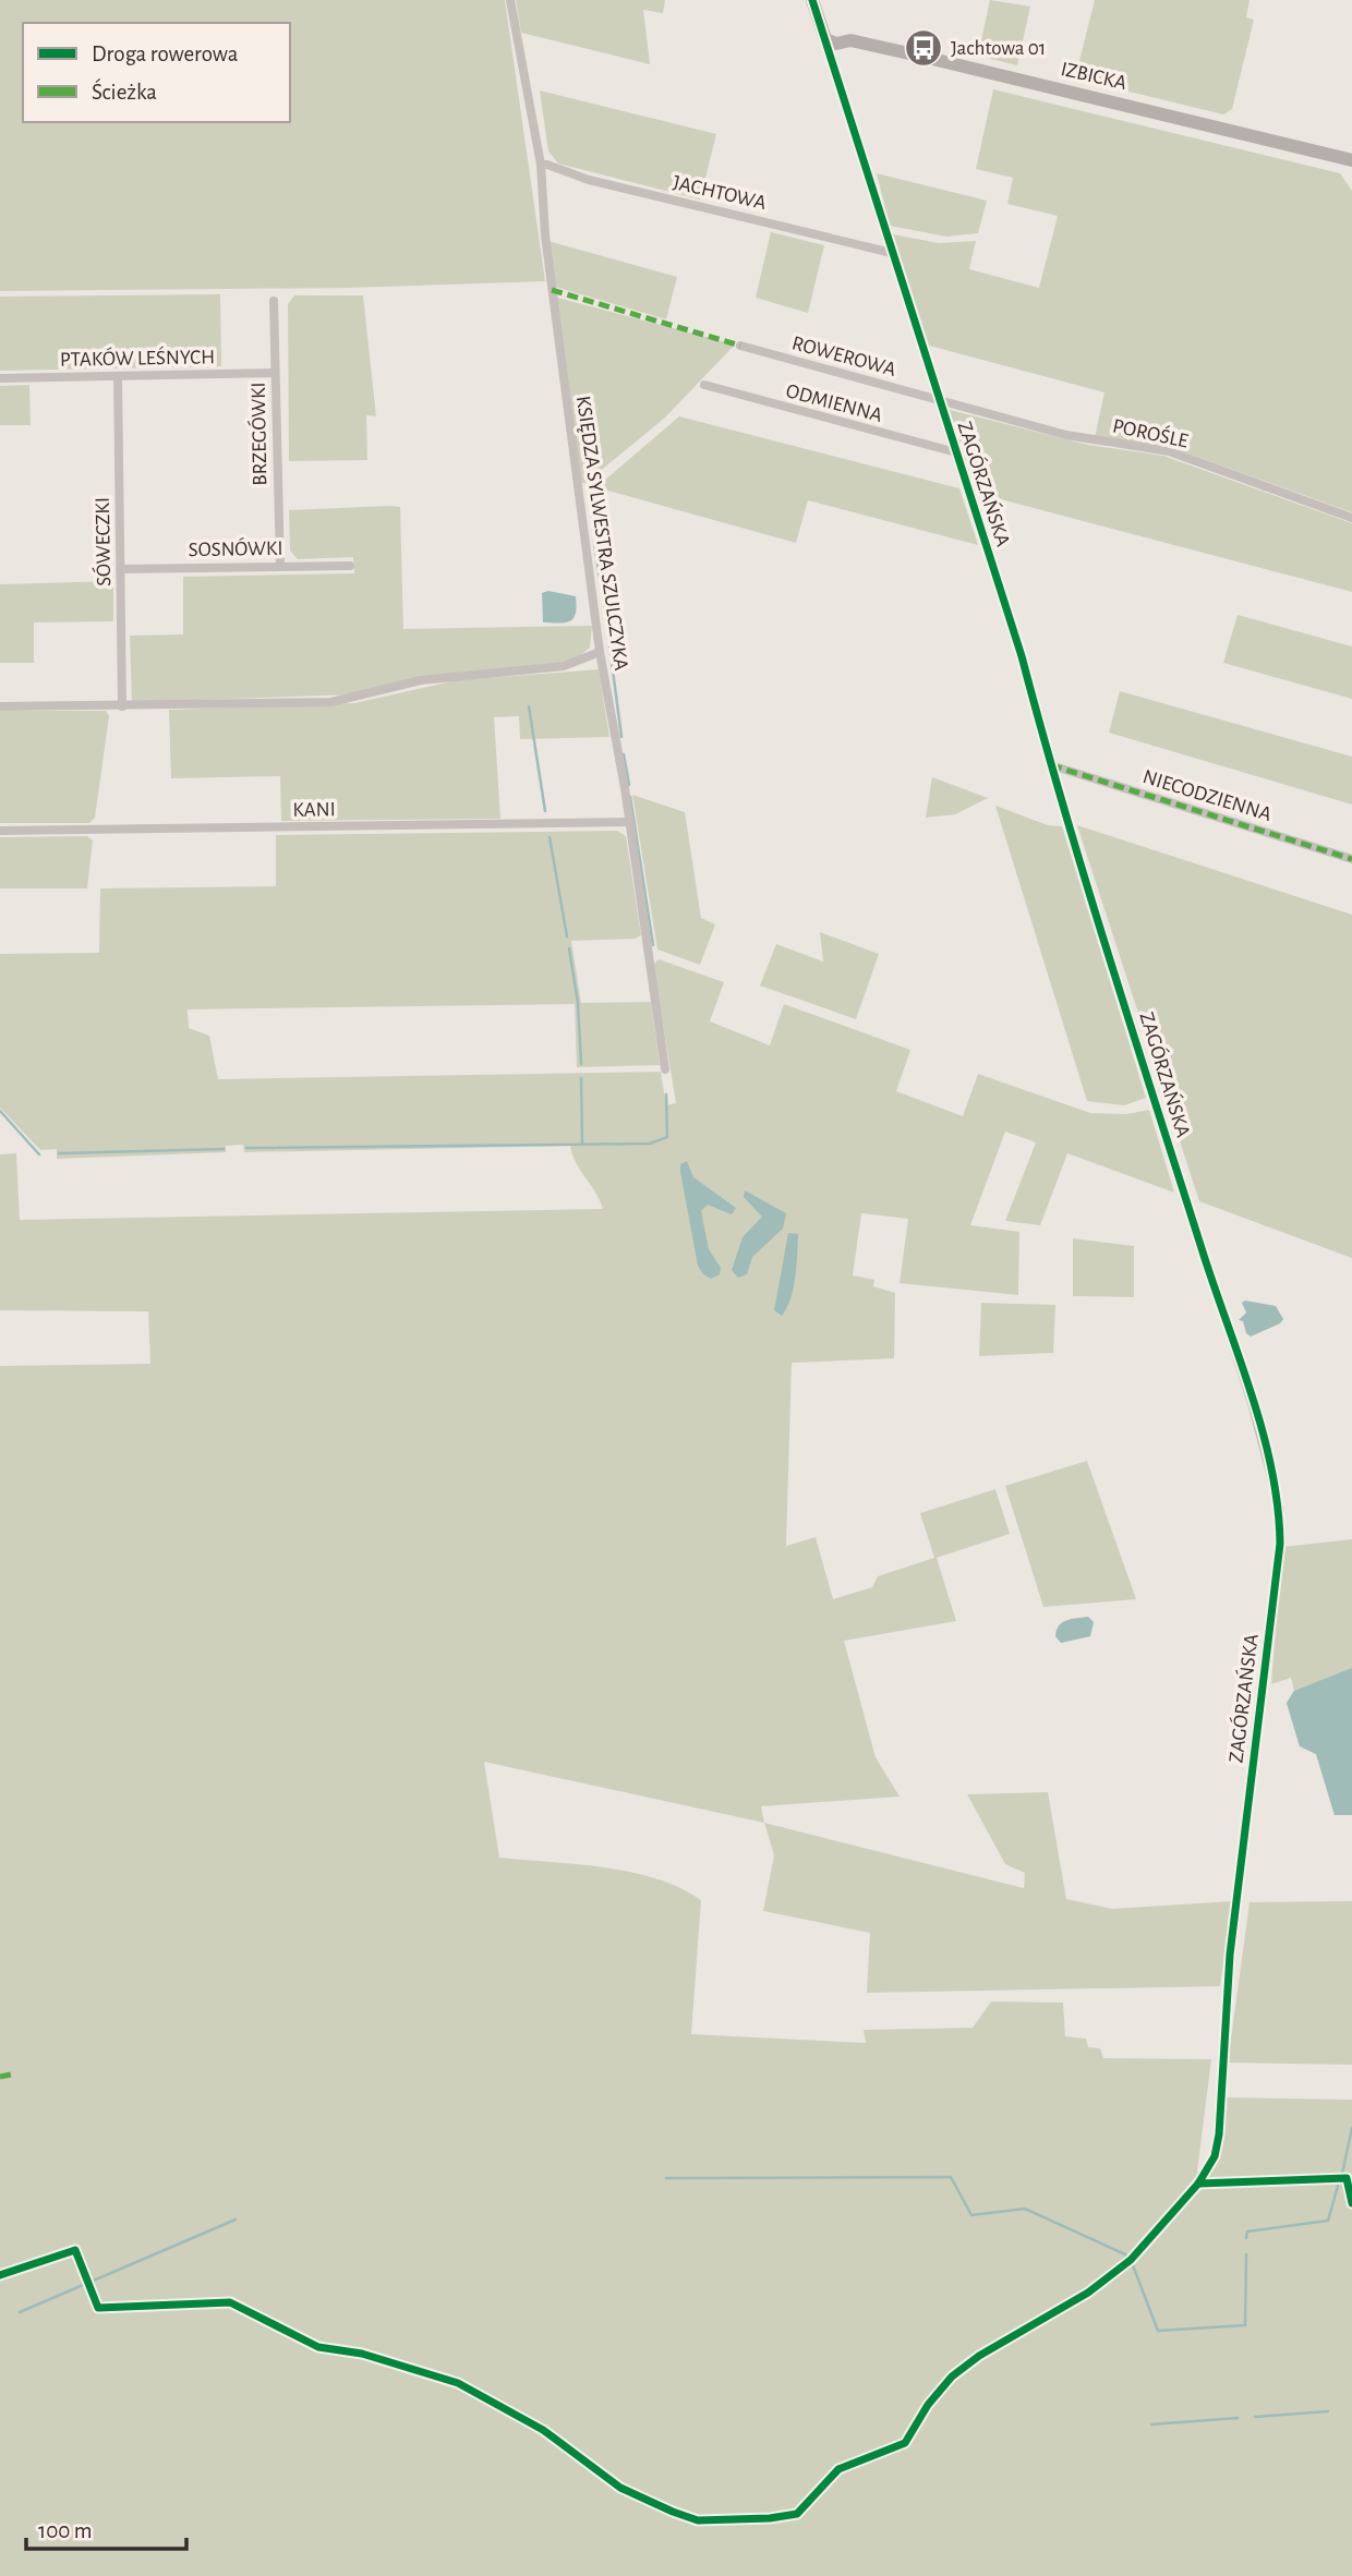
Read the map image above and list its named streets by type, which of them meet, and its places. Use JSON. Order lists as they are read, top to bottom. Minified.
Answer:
{"streets":{"street":["IZBICKA","JACHTOWA","ROWEROWA","PTAKÓW LEŚNYCH","ODMIENNA","BRZEGÓWKI","POROŚLE","ZAGÓRZAŃSKA","KSIĘDZA SYLWESTRA SZULCZYKA","SÓWECZKI","SOSNÓWKI","NIECODZIENNA","KANI"]},"crossings":[["IZBICKA","ZAGÓRZAŃSKA"],["JACHTOWA","ZAGÓRZAŃSKA"],["JACHTOWA","KSIĘDZA SYLWESTRA SZULCZYKA"],["ROWEROWA","POROŚLE"],["ROWEROWA","ZAGÓRZAŃSKA"],["PTAKÓW LEŚNYCH","BRZEGÓWKI"],["PTAKÓW LEŚNYCH","SÓWECZKI"],["ODMIENNA","ZAGÓRZAŃSKA"],["BRZEGÓWKI","SOSNÓWKI"],["POROŚLE","ZAGÓRZAŃSKA"],["ZAGÓRZAŃSKA","NIECODZIENNA"],["KSIĘDZA SYLWESTRA SZULCZYKA","KANI"],["SÓWECZKI","SOSNÓWKI"]],"places":{"bus stop":["Jachtowa 01"]},"legend":["Droga rowerowa","Ścieżka"],"scale_bar":"100 m"}
